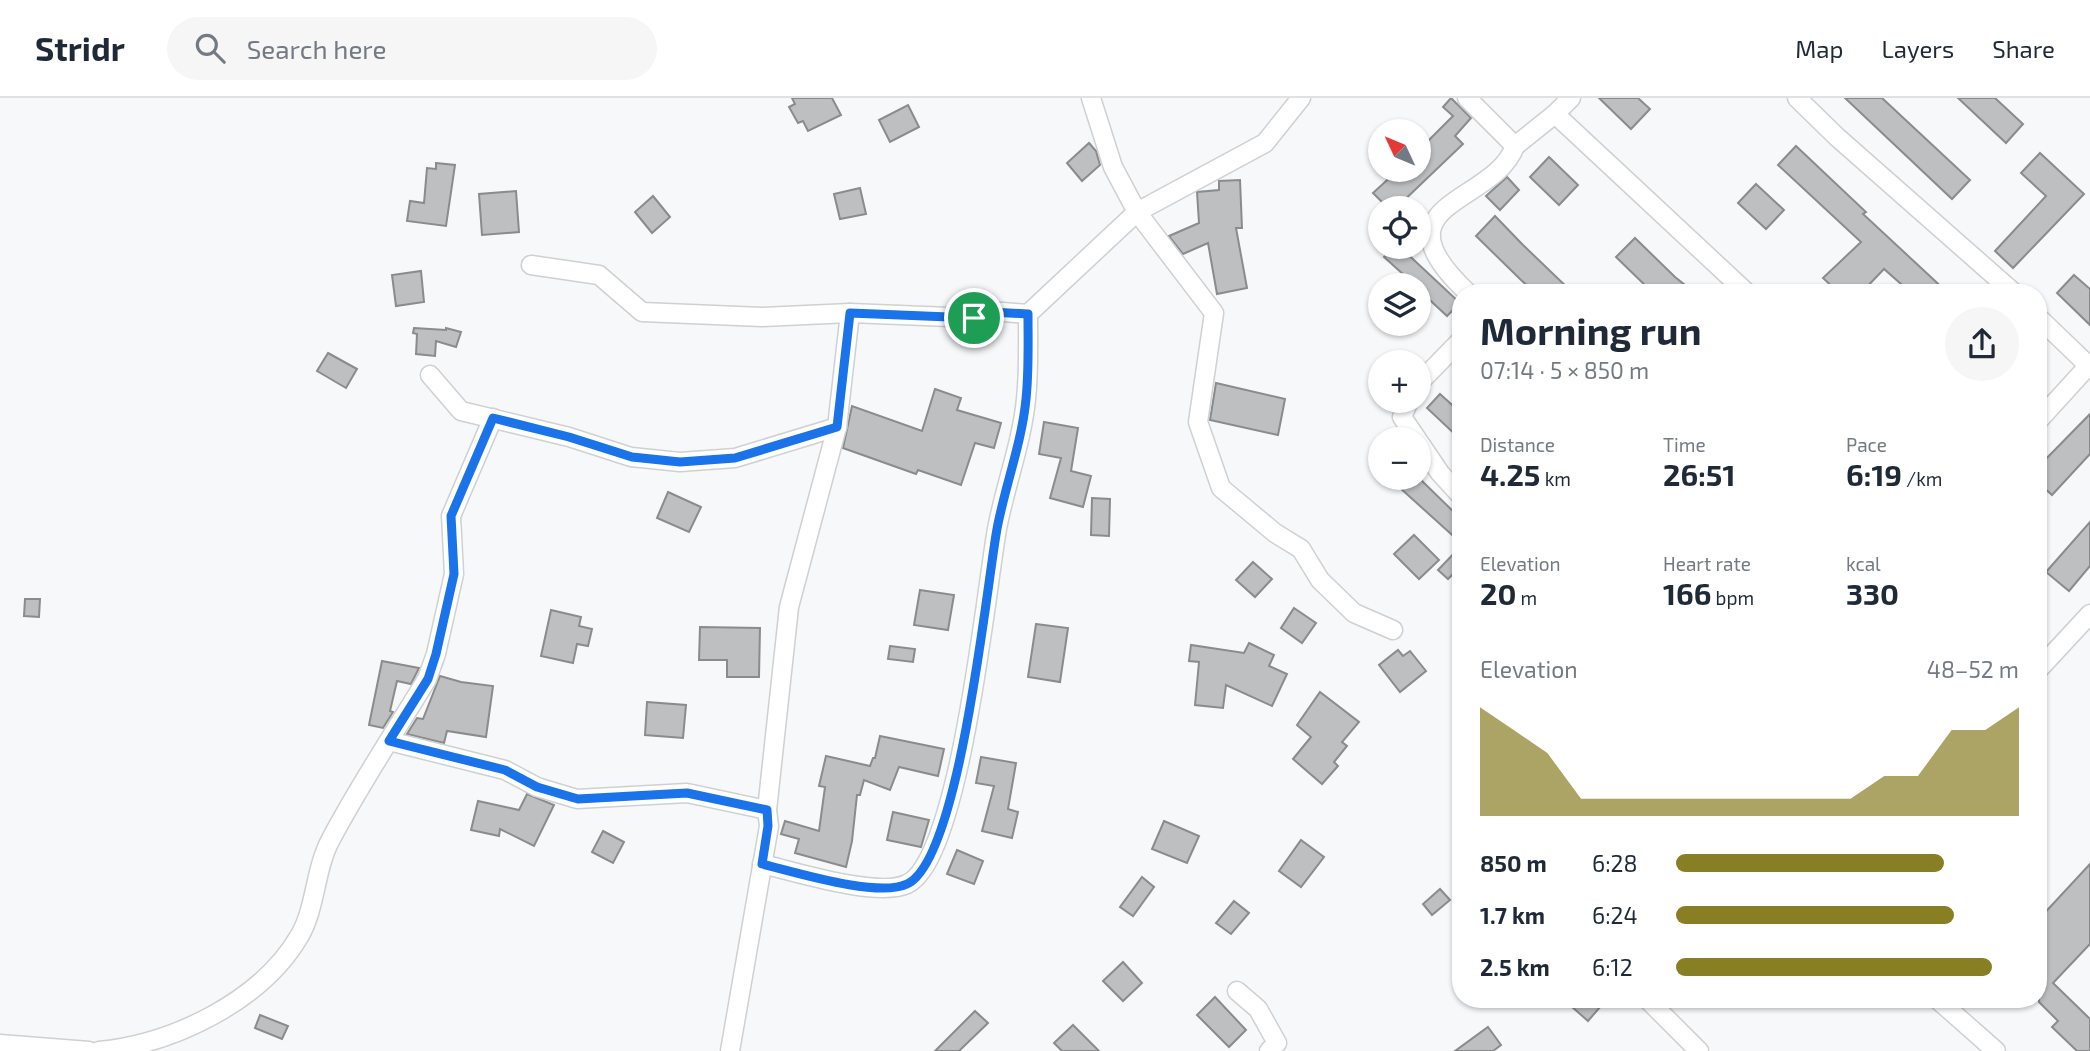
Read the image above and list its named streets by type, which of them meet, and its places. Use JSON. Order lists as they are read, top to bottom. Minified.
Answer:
{"north":"top left","page":{"header":"Stridr","search":"Search here","nav":["Map","Layers","Share"],"map_buttons":["+","−"],"heading":["Morning run","07:14 · 5 × 850 m"],"stats":[["Distance","4.25 km"],["Time","26:51"],["Pace","6:19 /km"],["Elevation","20 m"],["Heart rate","166 bpm"],["kcal","330"]],"chart":["Elevation","48–52 m"],"list":[{"name":"850 m","note":"6:28"},{"name":"1.7 km","note":"6:24"},{"name":"2.5 km","note":"6:12"}]}}
